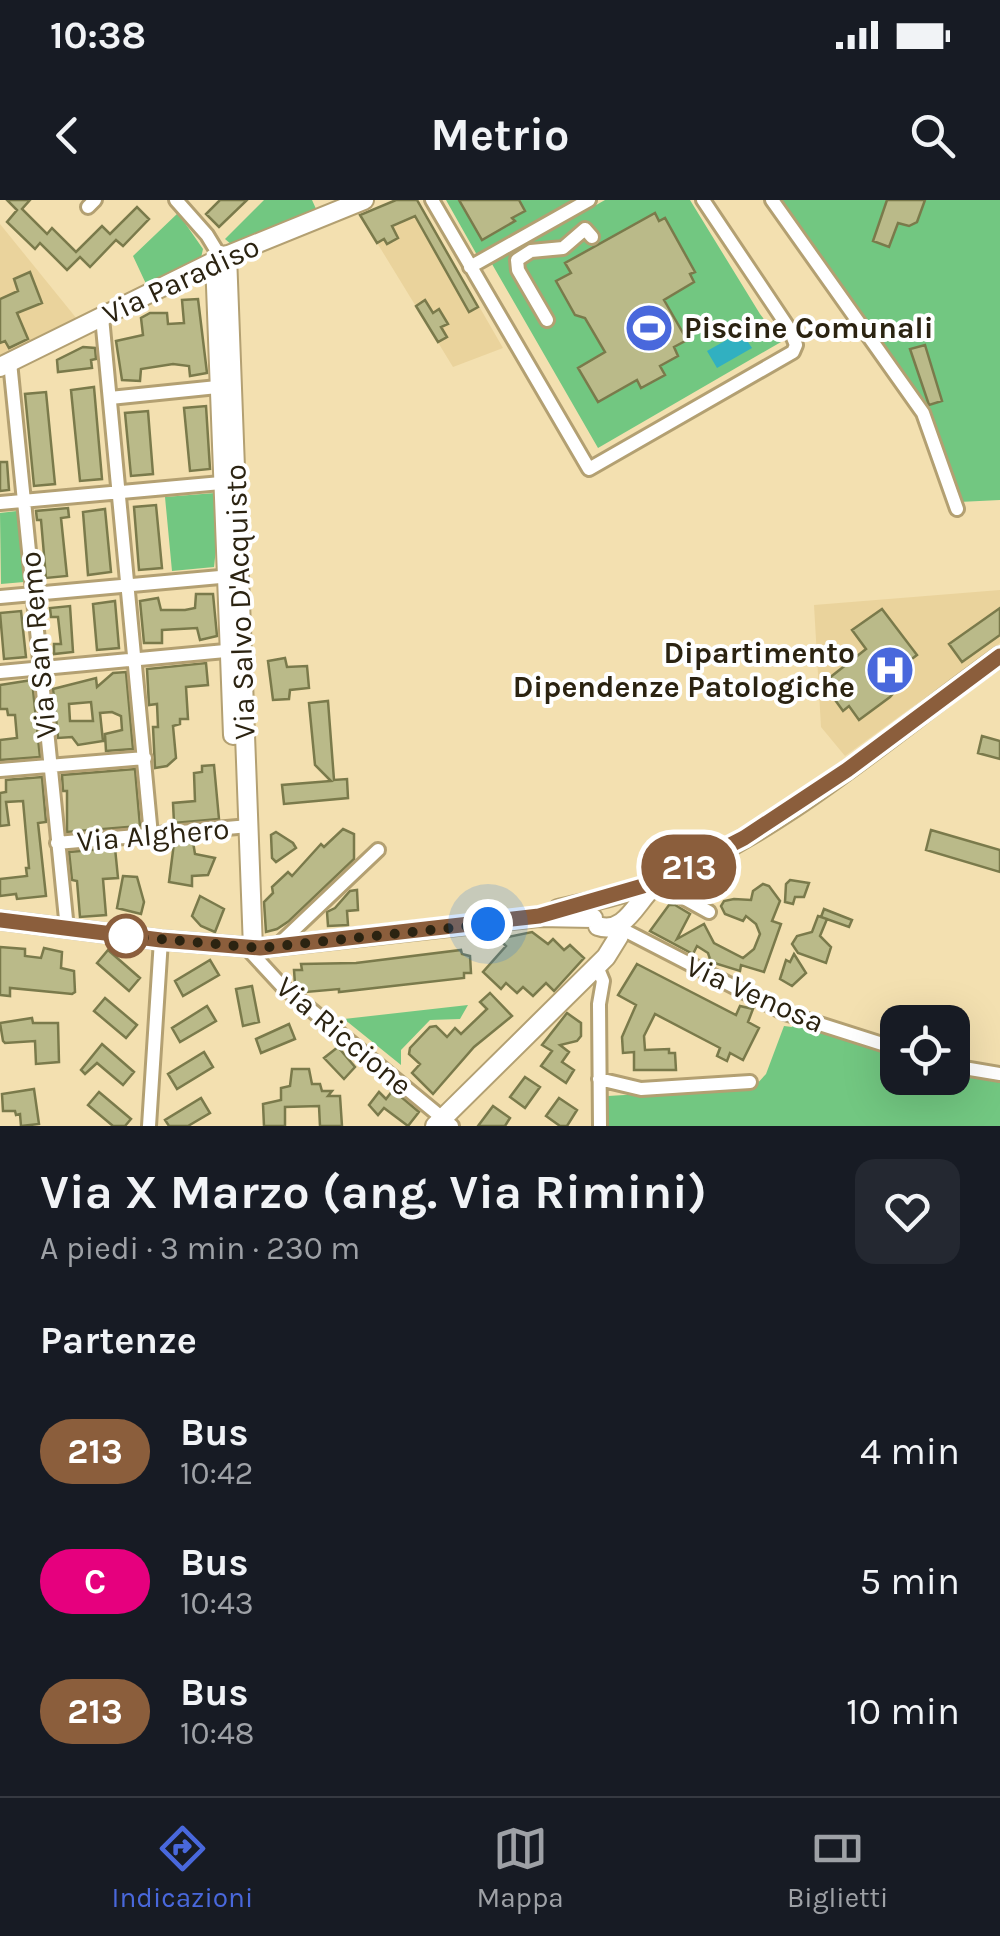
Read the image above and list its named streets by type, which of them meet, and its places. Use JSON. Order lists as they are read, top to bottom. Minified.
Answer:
{"streets":{"street":["Via Paradiso","Via Salvo D'Acquisto","Via San Remo","Via Alghero","Via Venosa","Via Riccione"]},"crossings":[["Via Paradiso","Via Salvo D'Acquisto"],["Via Paradiso","Via San Remo"],["Via Salvo D'Acquisto","Via Alghero"],["Via Salvo D'Acquisto","Via Riccione"],["Via San Remo","Via Alghero"]],"places":{"sports":["Piscine Comunali"],"hospital":["Dipartimento Dipendenze Patologiche"]},"lines":["bus line 213"],"page":{"status":"10:38","header":"Metrio","on_map":"213","heading":[["Via X Marzo (ang. Via Rimini)","A piedi · 3 min · 230 m"],"Partenze"],"list":[{"mark":"213","name":"Bus","note":"10:42","value":"4 min"},{"mark":"C","name":"Bus","note":"10:43","value":"5 min"},{"mark":"213","name":"Bus","note":"10:48","value":"10 min"}],"tabs":["Indicazioni","Mappa","Biglietti"]}}
